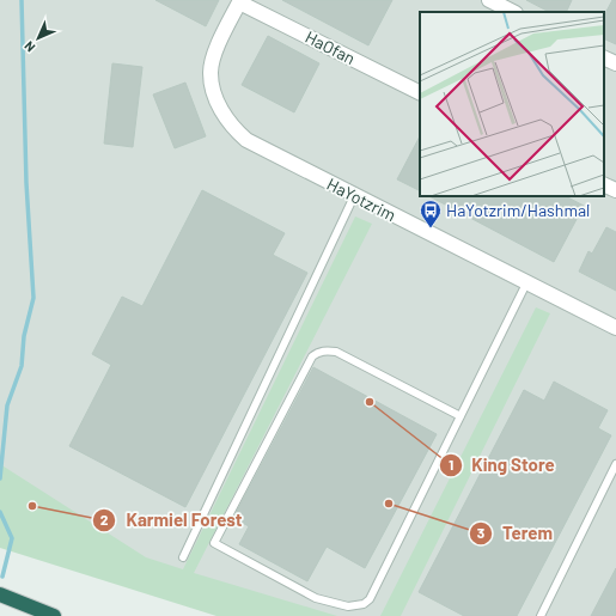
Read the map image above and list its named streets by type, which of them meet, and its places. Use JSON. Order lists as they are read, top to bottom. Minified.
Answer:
{"streets":{"street":["HaOfan","HaYotzrim"]},"crossings":[["HaOfan","HaYotzrim"]],"places":{"bus stop":["HaYotzrim/Hashmal"],"other":["King Store","Terem","Karmiel Forest"]},"north":"bottom left"}
